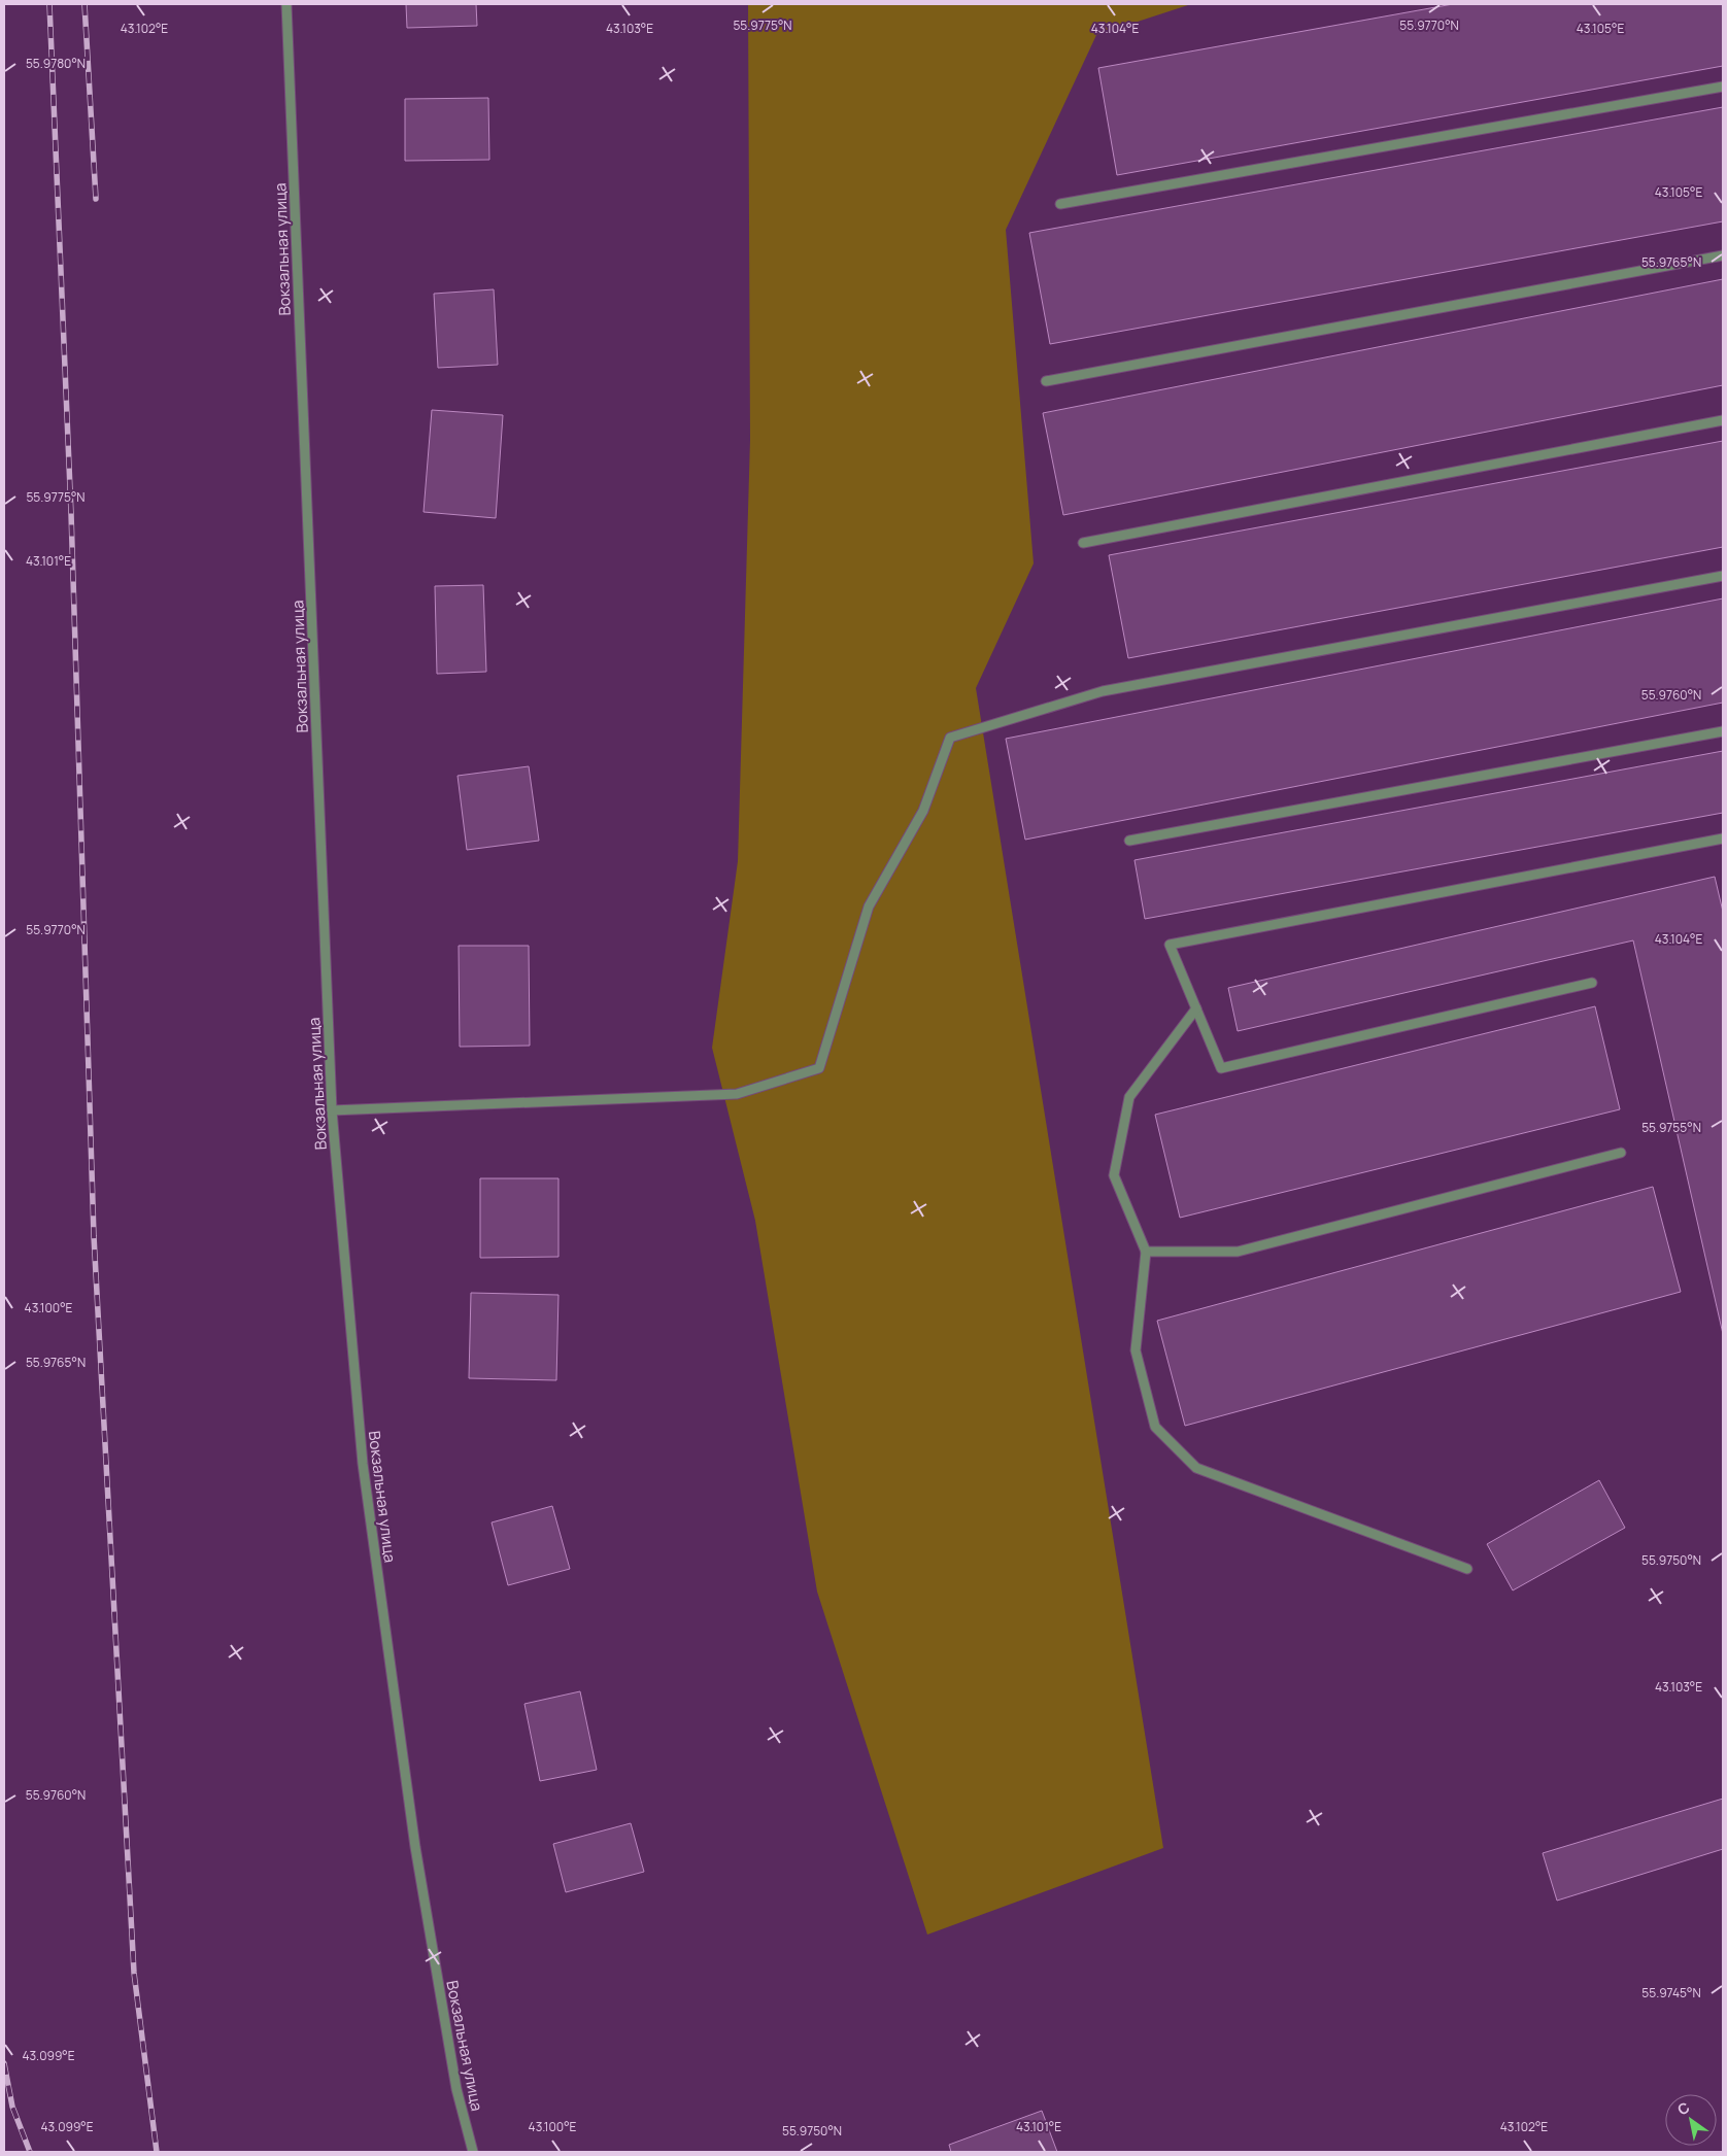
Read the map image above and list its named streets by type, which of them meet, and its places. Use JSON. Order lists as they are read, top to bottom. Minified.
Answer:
{"streets":{"street":["Вокзальная улица"]},"north":"top left","coordinates":["55.9775°N","55.9770°N","43.105°E","43.102°E","43.103°E","43.104°E","55.9780°N","55.9765°N","43.101°E","55.9760°N","55.9755°N","43.100°E","55.9750°N","55.9745°N","43.099°E"]}
